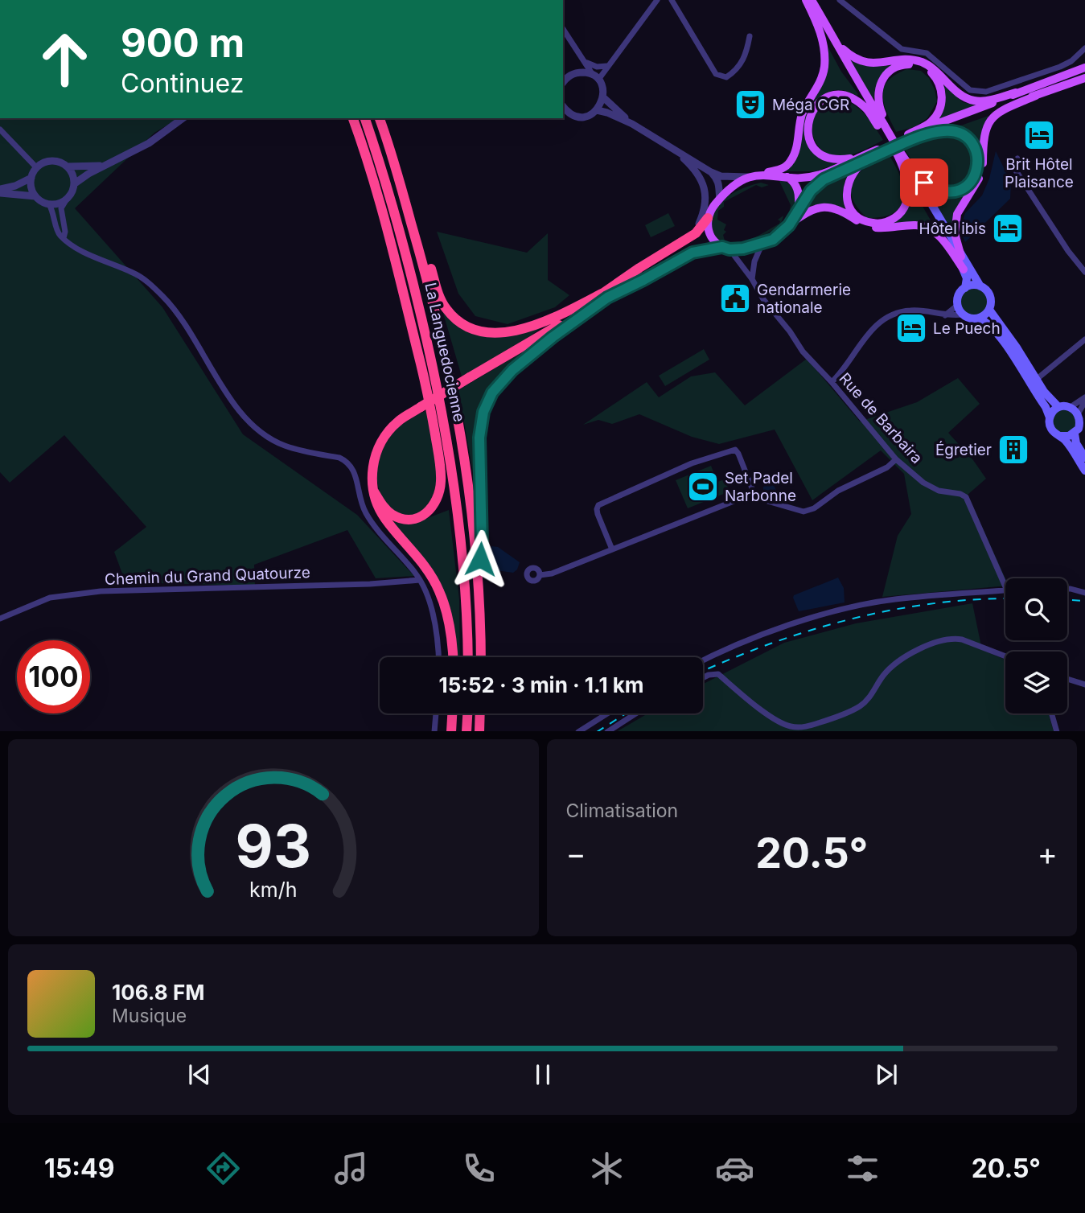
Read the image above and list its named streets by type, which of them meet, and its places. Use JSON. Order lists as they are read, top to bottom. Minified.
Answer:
{"streets":{"highway":["La Languedocienne"],"street":["Rue de Barbaira","Chemin du Grand Quatourze"]},"places":{"theatre":["Méga CGR"],"hotel":["Brit Hôtel Plaisance","Hôtel ibis","Le Puech"],"public building":["Gendarmerie nationale"],"building":["Égretier"],"sports":["Set Padel Narbonne"]},"page":{"turn":["900 m","Continuez"],"limit":"100","trip":"15:52 · 3 min · 1.1 km","tile":"Climatisation","heat":["−","20.5°","+"],"song":["106.8 FM","Musique"],"tabs":["15:49","20.5°"],"gauge":["93","km/h"]}}
